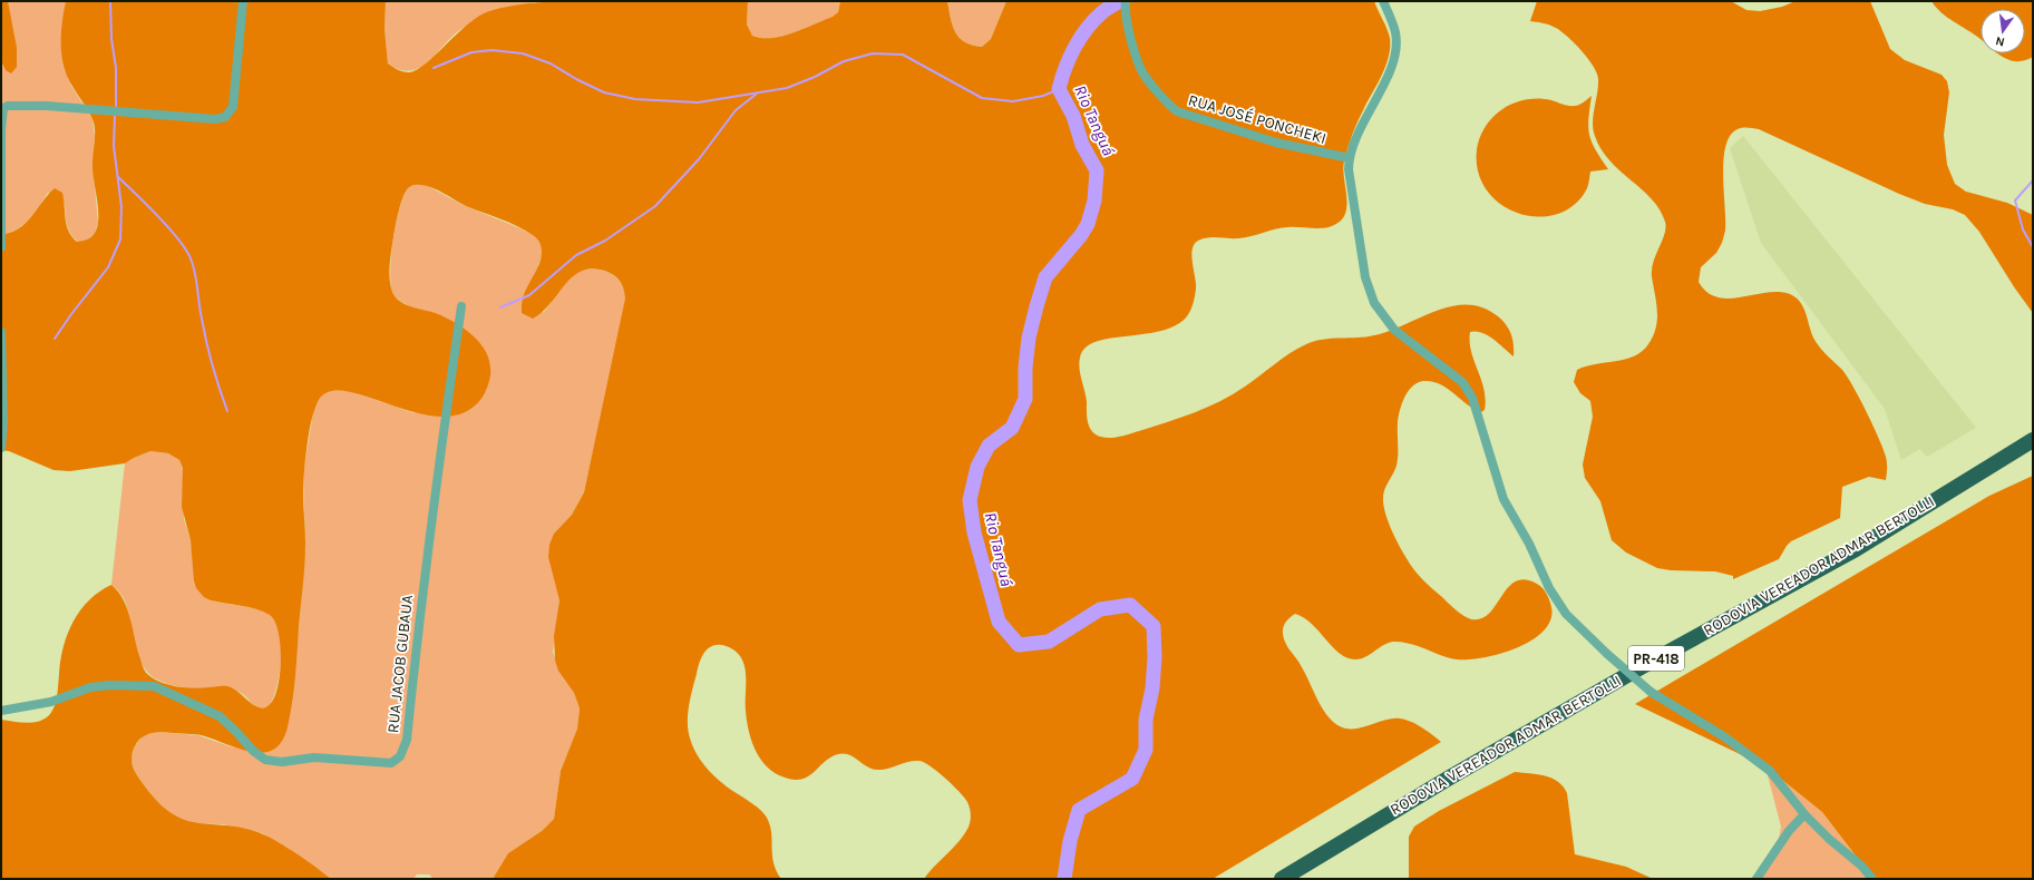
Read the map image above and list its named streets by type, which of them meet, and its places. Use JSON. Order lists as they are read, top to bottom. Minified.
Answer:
{"streets":{"highway":["RODOVIA VEREADOR ADMAR BERTOLLI","PR-418"],"street":["RUA JOSÉ PONCHEKI","RUA JACOB GUBAUA"]},"water":["Rio Tanguá"],"north":"bottom"}
